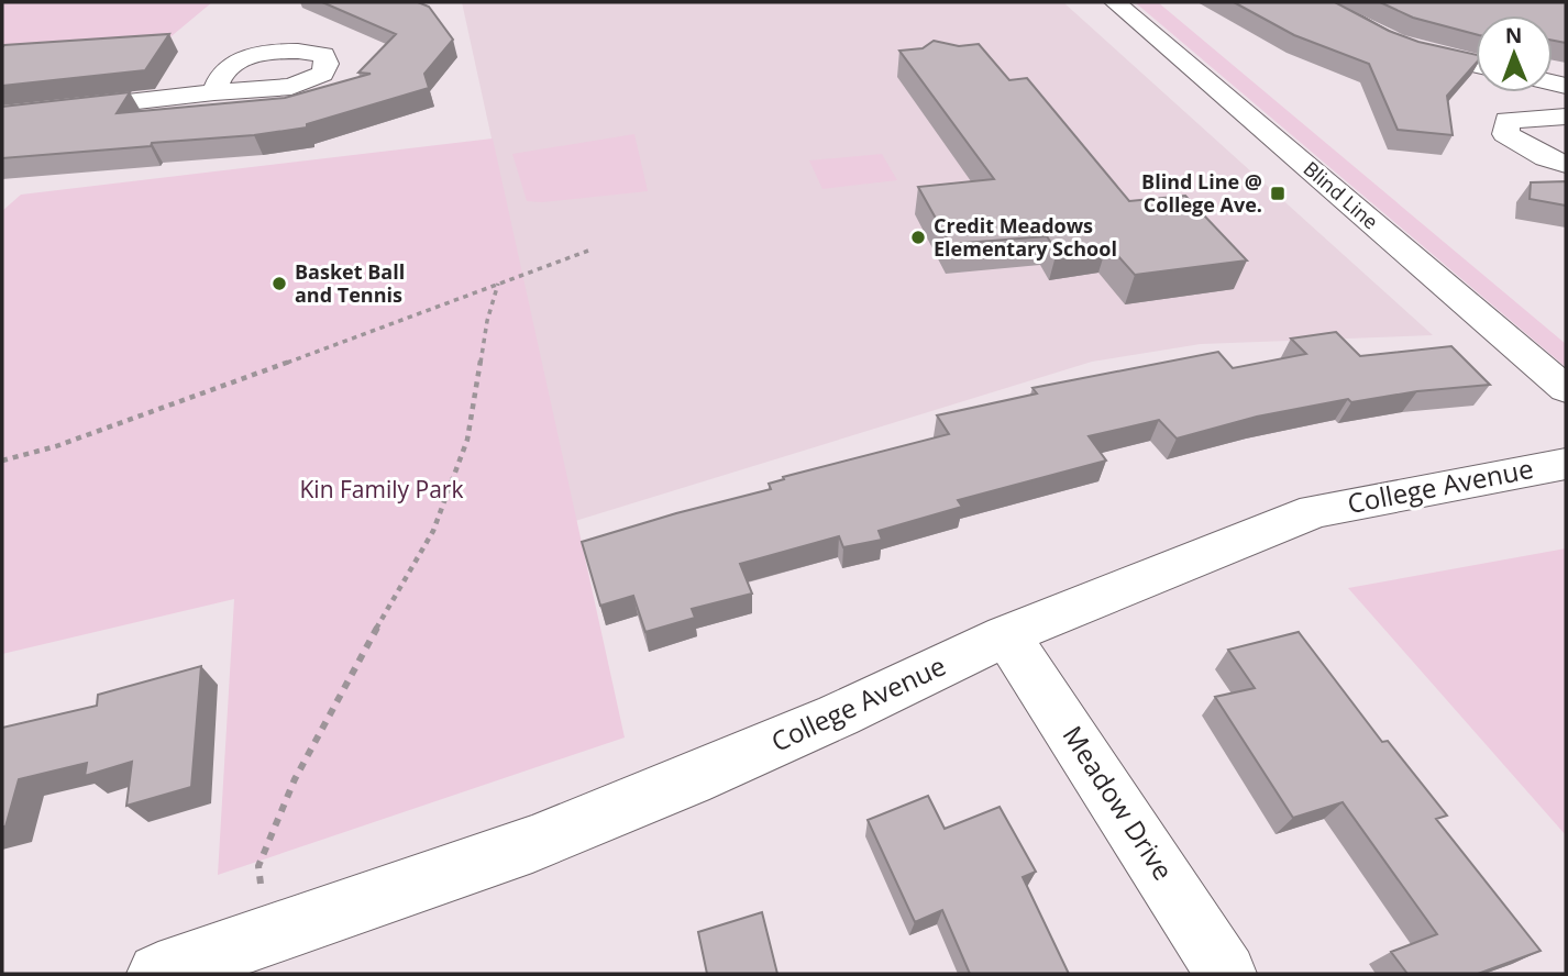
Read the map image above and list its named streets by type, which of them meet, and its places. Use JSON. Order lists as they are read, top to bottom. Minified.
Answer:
{"streets":{"street":["Blind Line","College Avenue","Meadow Drive"]},"crossings":[["College Avenue","Meadow Drive"]],"parks":["Kin Family Park"],"places":{"transit":["Blind Line @ College Ave."],"other":["Credit Meadows Elementary School","Basket Ball and Tennis"]},"north":"top"}
